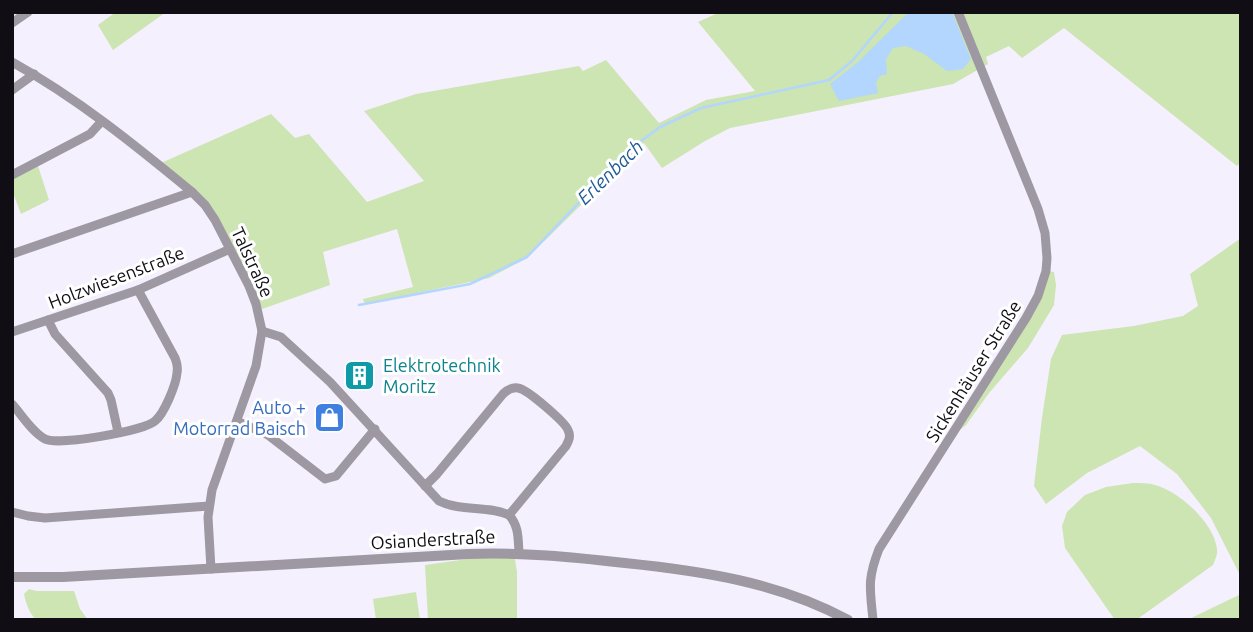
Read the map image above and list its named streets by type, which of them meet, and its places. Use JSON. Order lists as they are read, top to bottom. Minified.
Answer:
{"streets":{"street":["Talstraße","Holzwiesenstraße","Sickenhäuser Straße","Osianderstraße"]},"crossings":[["Talstraße","Holzwiesenstraße"],["Talstraße","Osianderstraße"]],"water":["Erlenbach"],"places":{"building":["Elektrotechnik Moritz"],"shop":["Auto + Motorrad Baisch"]}}
